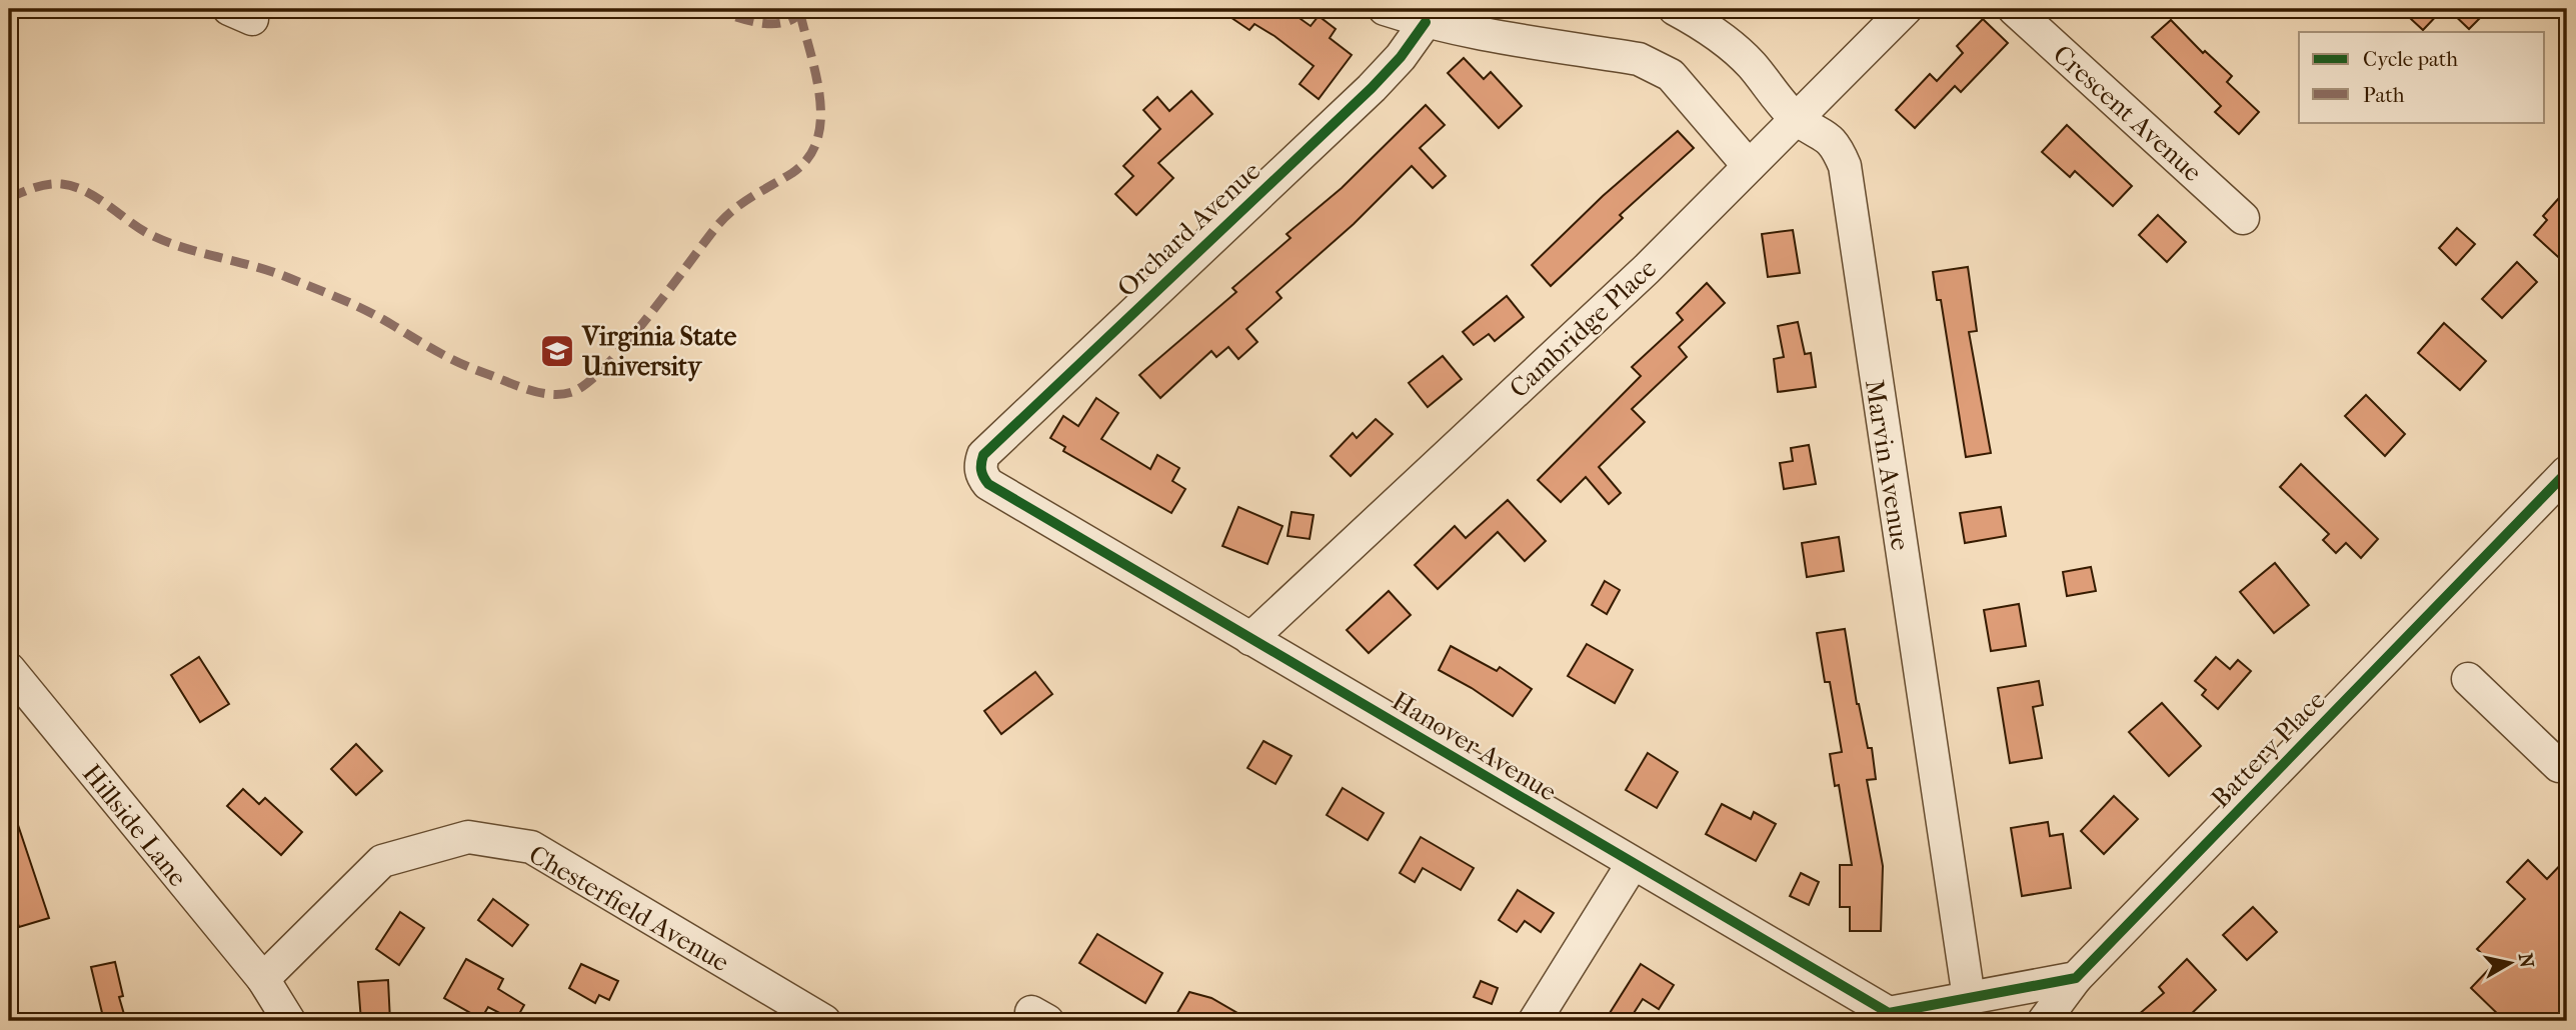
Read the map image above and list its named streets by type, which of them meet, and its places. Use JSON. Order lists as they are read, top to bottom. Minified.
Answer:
{"streets":{"street":["Crescent Avenue","Orchard Avenue","Cambridge Place","Marvin Avenue","Hanover Avenue","Battery Place","Hillside Lane","Chesterfield Avenue"]},"crossings":[["Orchard Avenue","Hanover Avenue"],["Cambridge Place","Marvin Avenue"],["Cambridge Place","Hanover Avenue"],["Marvin Avenue","Hanover Avenue"],["Hillside Lane","Chesterfield Avenue"]],"places":{"school or university":["Virginia State University"]},"legend":["Cycle path","Path"],"north":"right"}
